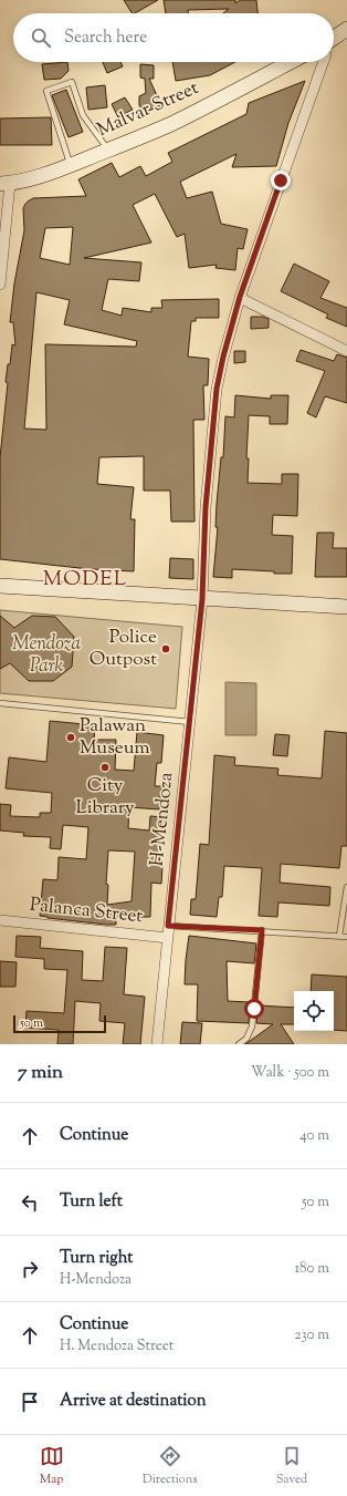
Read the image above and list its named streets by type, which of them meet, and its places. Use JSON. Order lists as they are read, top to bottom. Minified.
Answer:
{"streets":{"main road":["Malvar Street"],"street":["H-Mendoza","Palanca Street"]},"crossings":[["H-Mendoza","Palanca Street"]],"districts":["MODEL"],"parks":["Mendoza Park"],"places":["Police Outpost","Palawan Museum","City Library"],"scale_bar":"50 m","page":{"search":"Search here","scale":"50 m","heading":["7 min","Walk · 500 m"],"list":[["Continue","40 m"],["Turn left","50 m"],["Turn right","H-Mendoza","180 m"],["Continue","H. Mendoza Street","230 m"],"Arrive at destination"],"nav":["Map","Directions","Saved"]}}
